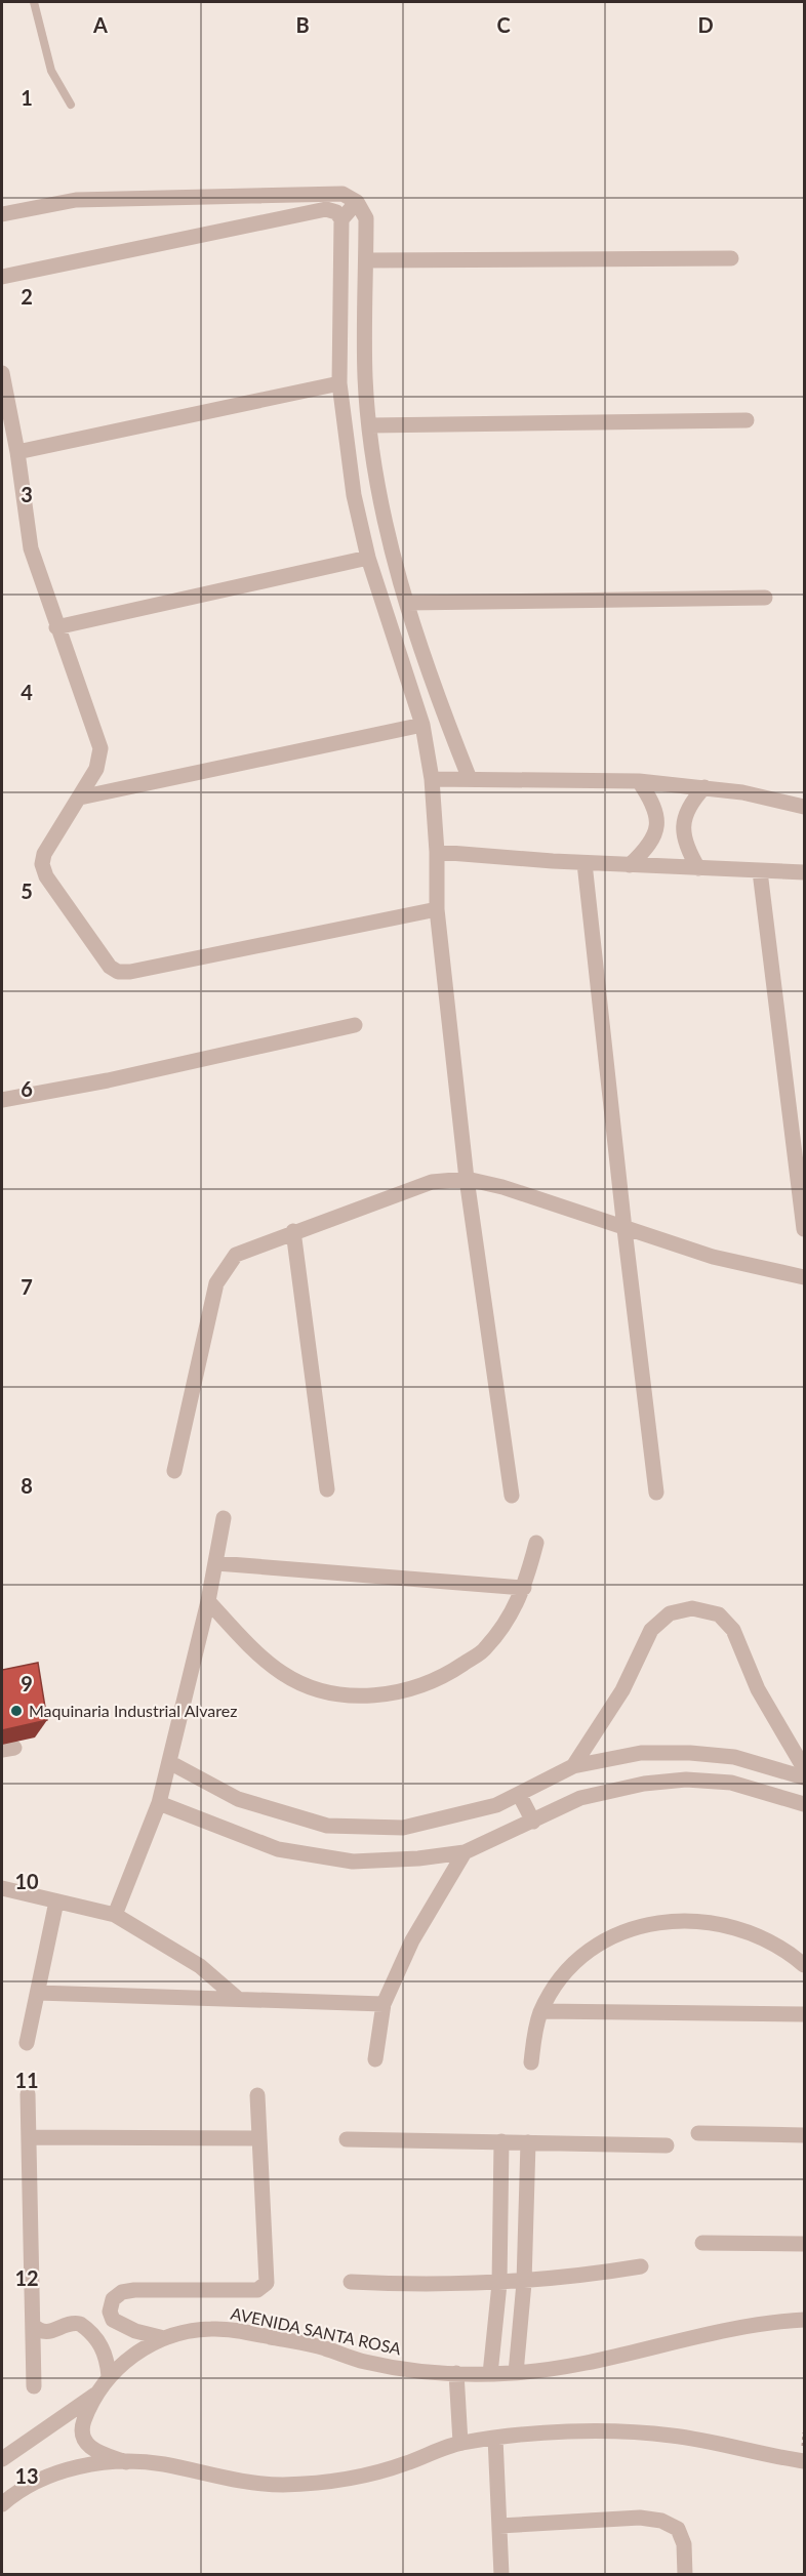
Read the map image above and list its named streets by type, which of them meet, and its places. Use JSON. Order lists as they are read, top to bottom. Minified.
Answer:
{"streets":{"street":["AVENIDA SANTA ROSA"]},"places":["Maquinaria Industrial Alvarez"],"grid":{"columns":["A","B","C","D"],"rows":["1","2","3","4","5","6","7","8","9","10","11","12","13"]}}
